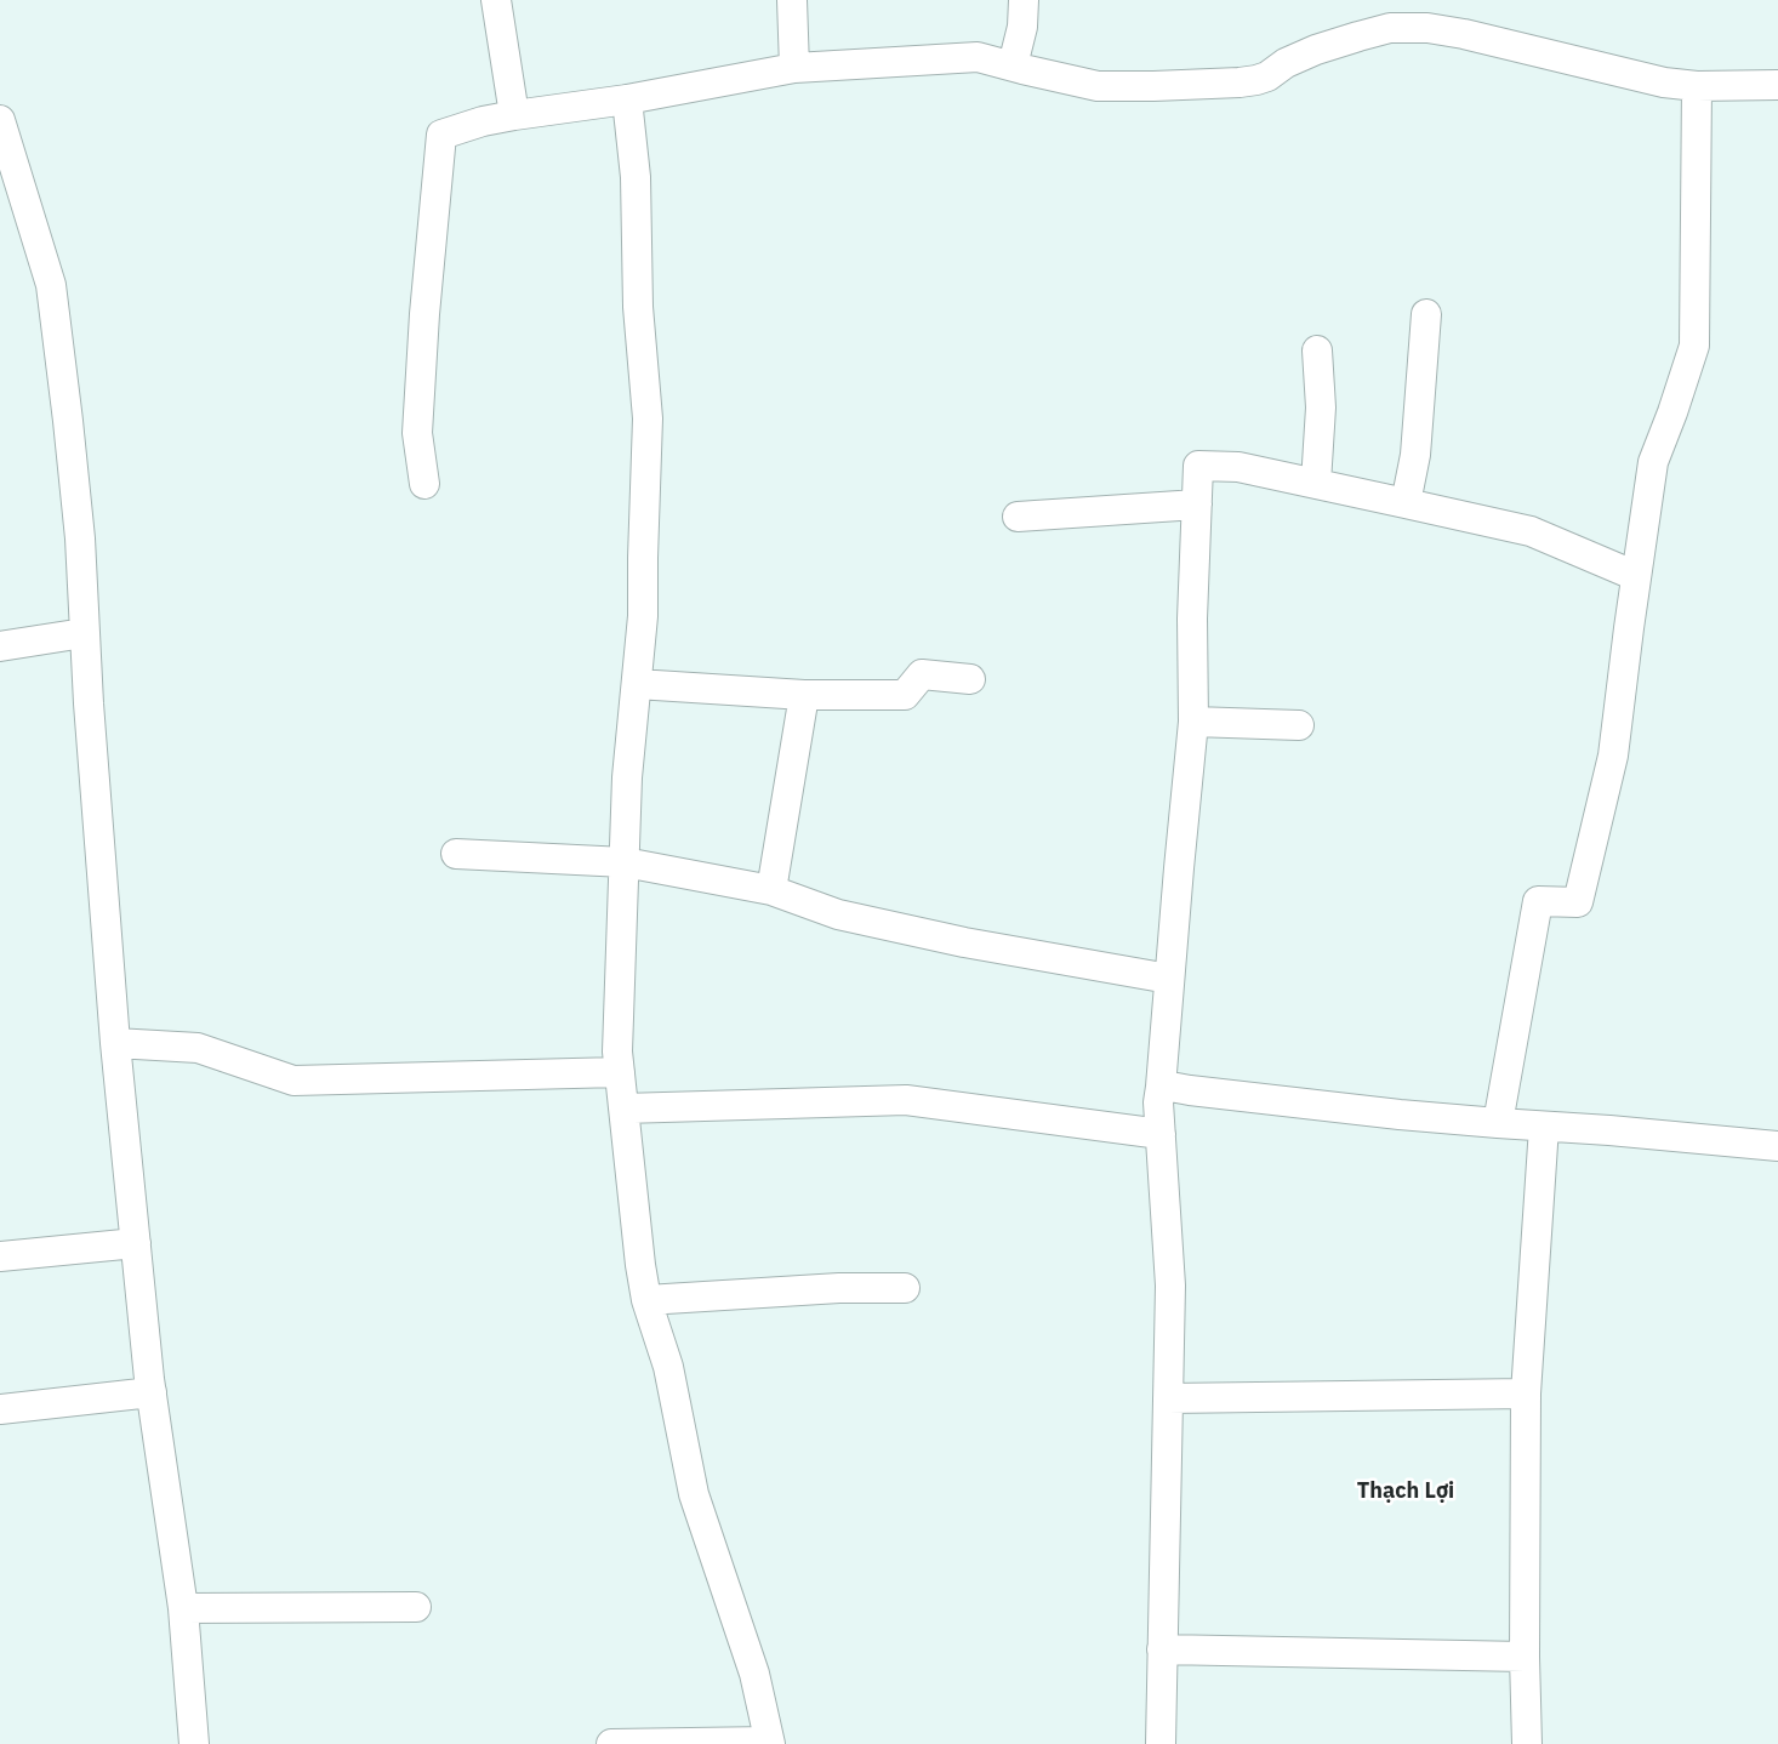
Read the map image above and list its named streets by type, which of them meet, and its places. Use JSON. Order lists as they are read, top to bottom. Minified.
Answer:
{"districts":["Thạch Lợi"]}
